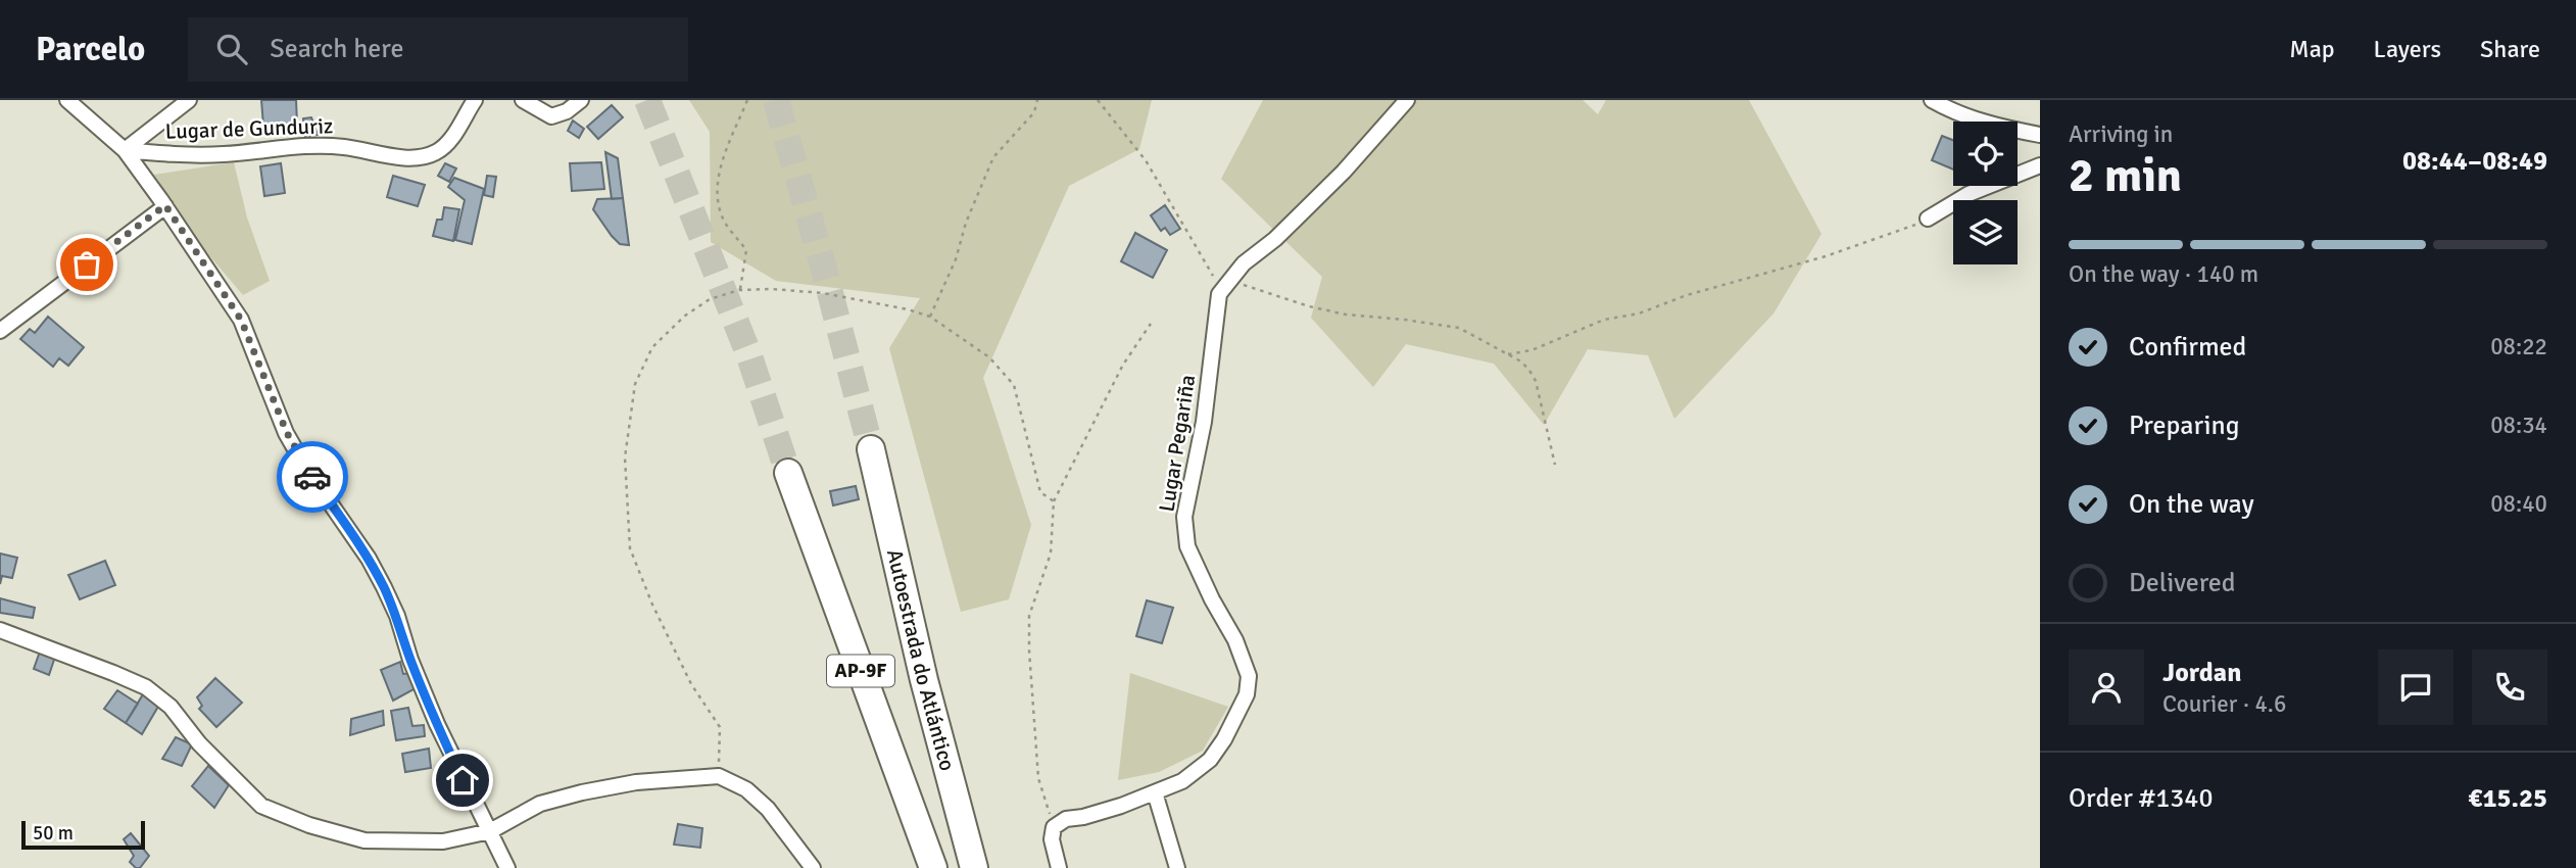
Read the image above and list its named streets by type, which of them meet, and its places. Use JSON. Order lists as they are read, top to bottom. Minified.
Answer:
{"streets":{"highway":["Autoestrada do Atlántico","AP-9F"],"street":["Lugar de Gunduriz","Lugar Pegariña"]},"scale_bar":"50 m","page":{"header":"Parcelo","search":"Search here","nav":["Map","Layers","Share"],"heading":["2 min","Arriving in","08:44–08:49"],"panel":["Jordan","Courier · 4.6","Order #1340","€15.25"],"bar":"On the way · 140 m","list":[["Confirmed","08:22"],["Preparing","08:34"],["On the way","08:40"],"Delivered"],"scale":"50 m"}}
